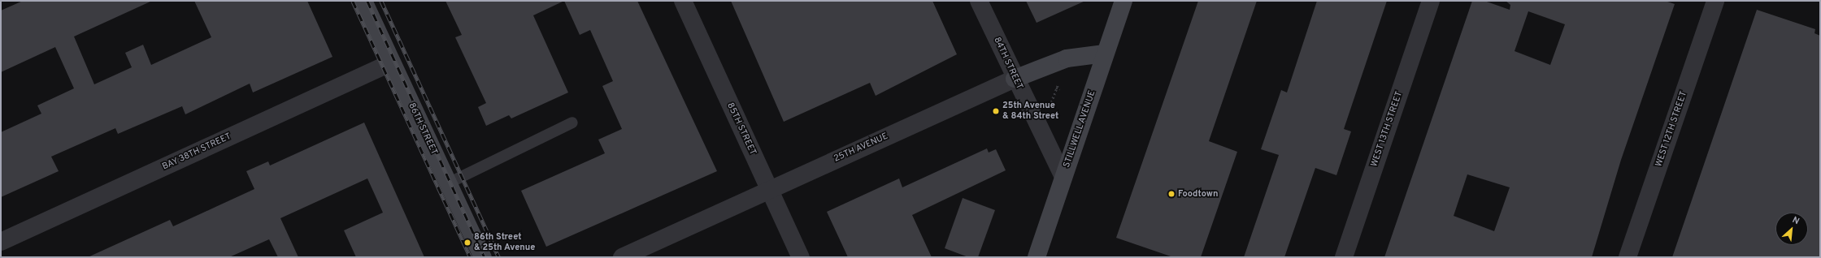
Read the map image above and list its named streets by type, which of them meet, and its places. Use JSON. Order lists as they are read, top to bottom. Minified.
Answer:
{"streets":{"main road":["86TH STREET","STILLWELL AVENUE","25TH AVENUE"],"street":["84TH STREET","85TH STREET","WEST 13TH STREET","WEST 12TH STREET","BAY 38TH STREET"]},"crossings":[["84TH STREET","STILLWELL AVENUE"],["84TH STREET","25TH AVENUE"],["86TH STREET","BAY 38TH STREET"],["85TH STREET","25TH AVENUE"],["STILLWELL AVENUE","25TH AVENUE"]],"places":["25th Avenue & 84th Street","Foodtown","86th Street & 25th Avenue"],"north":"top right"}
